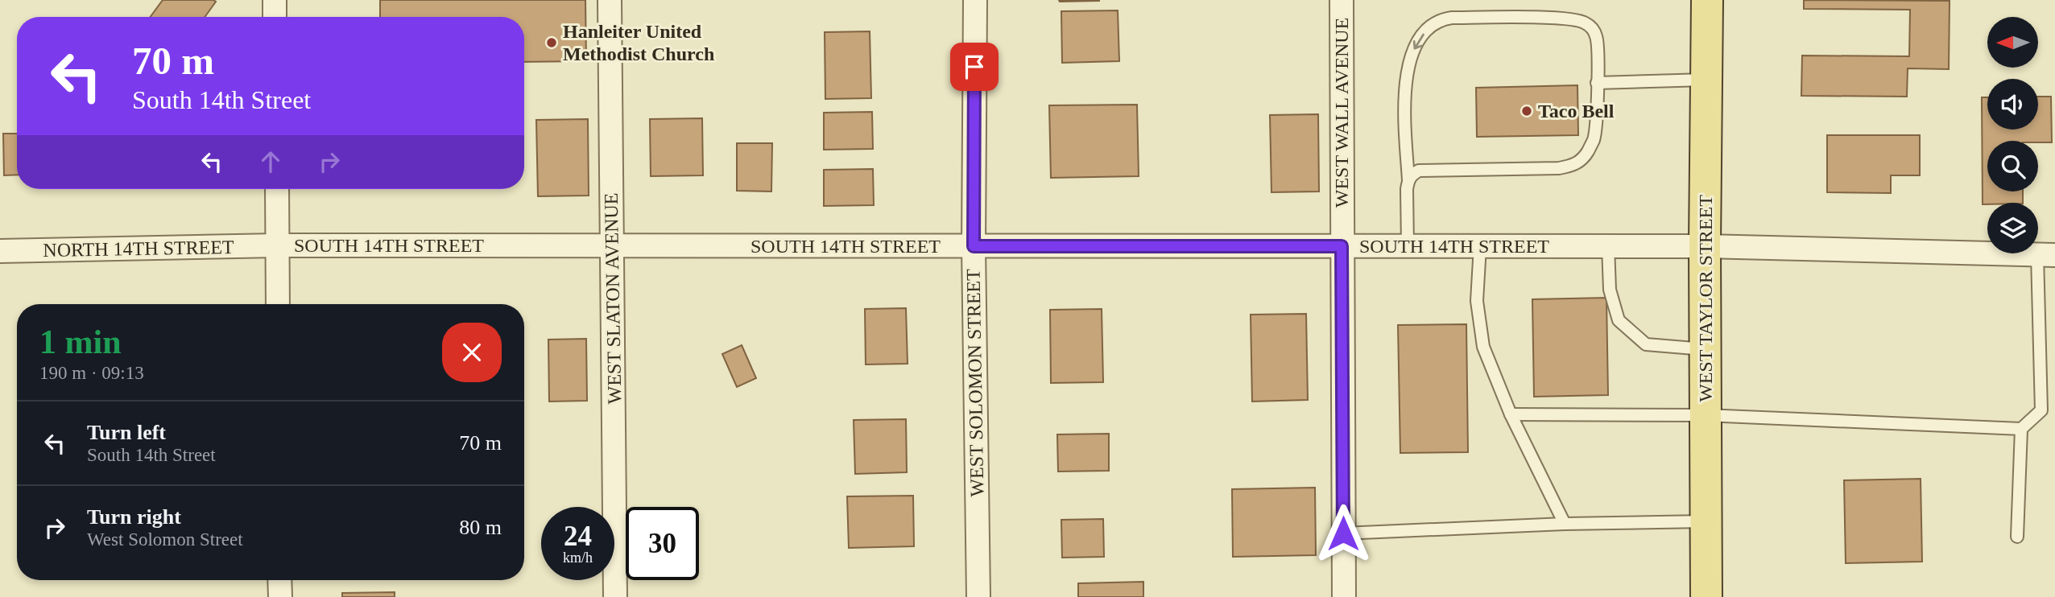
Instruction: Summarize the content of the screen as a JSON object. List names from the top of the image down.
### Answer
{
  "streets": {
    "main road": ["WEST TAYLOR STREET"],
    "street": [
      "WEST WALL AVENUE",
      "SOUTH 14TH STREET",
      "NORTH 14TH STREET",
      "WEST SLATON AVENUE",
      "WEST SOLOMON STREET"
    ]
  },
  "crossings": [
    ["WEST WALL AVENUE", "SOUTH 14TH STREET"],
    ["SOUTH 14TH STREET", "NORTH 14TH STREET"],
    ["SOUTH 14TH STREET", "WEST SLATON AVENUE"],
    ["SOUTH 14TH STREET", "WEST TAYLOR STREET"],
    ["SOUTH 14TH STREET", "WEST SOLOMON STREET"]
  ],
  "places": ["Hanleiter United Methodist Church", "Taco Bell"],
  "north": "left",
  "page": {
    "turn": ["70 m", "South 14th Street"],
    "heading": ["1 min", "190 m · 09:13"],
    "list": [
      {
        "name": "Turn left",
        "note": "South 14th Street",
        "value": "70 m"
      },
      {
        "name": "Turn right",
        "note": "West Solomon Street",
        "value": "80 m"
      }
    ],
    "speed": "24 km/h",
    "limit": "30"
  }
}
